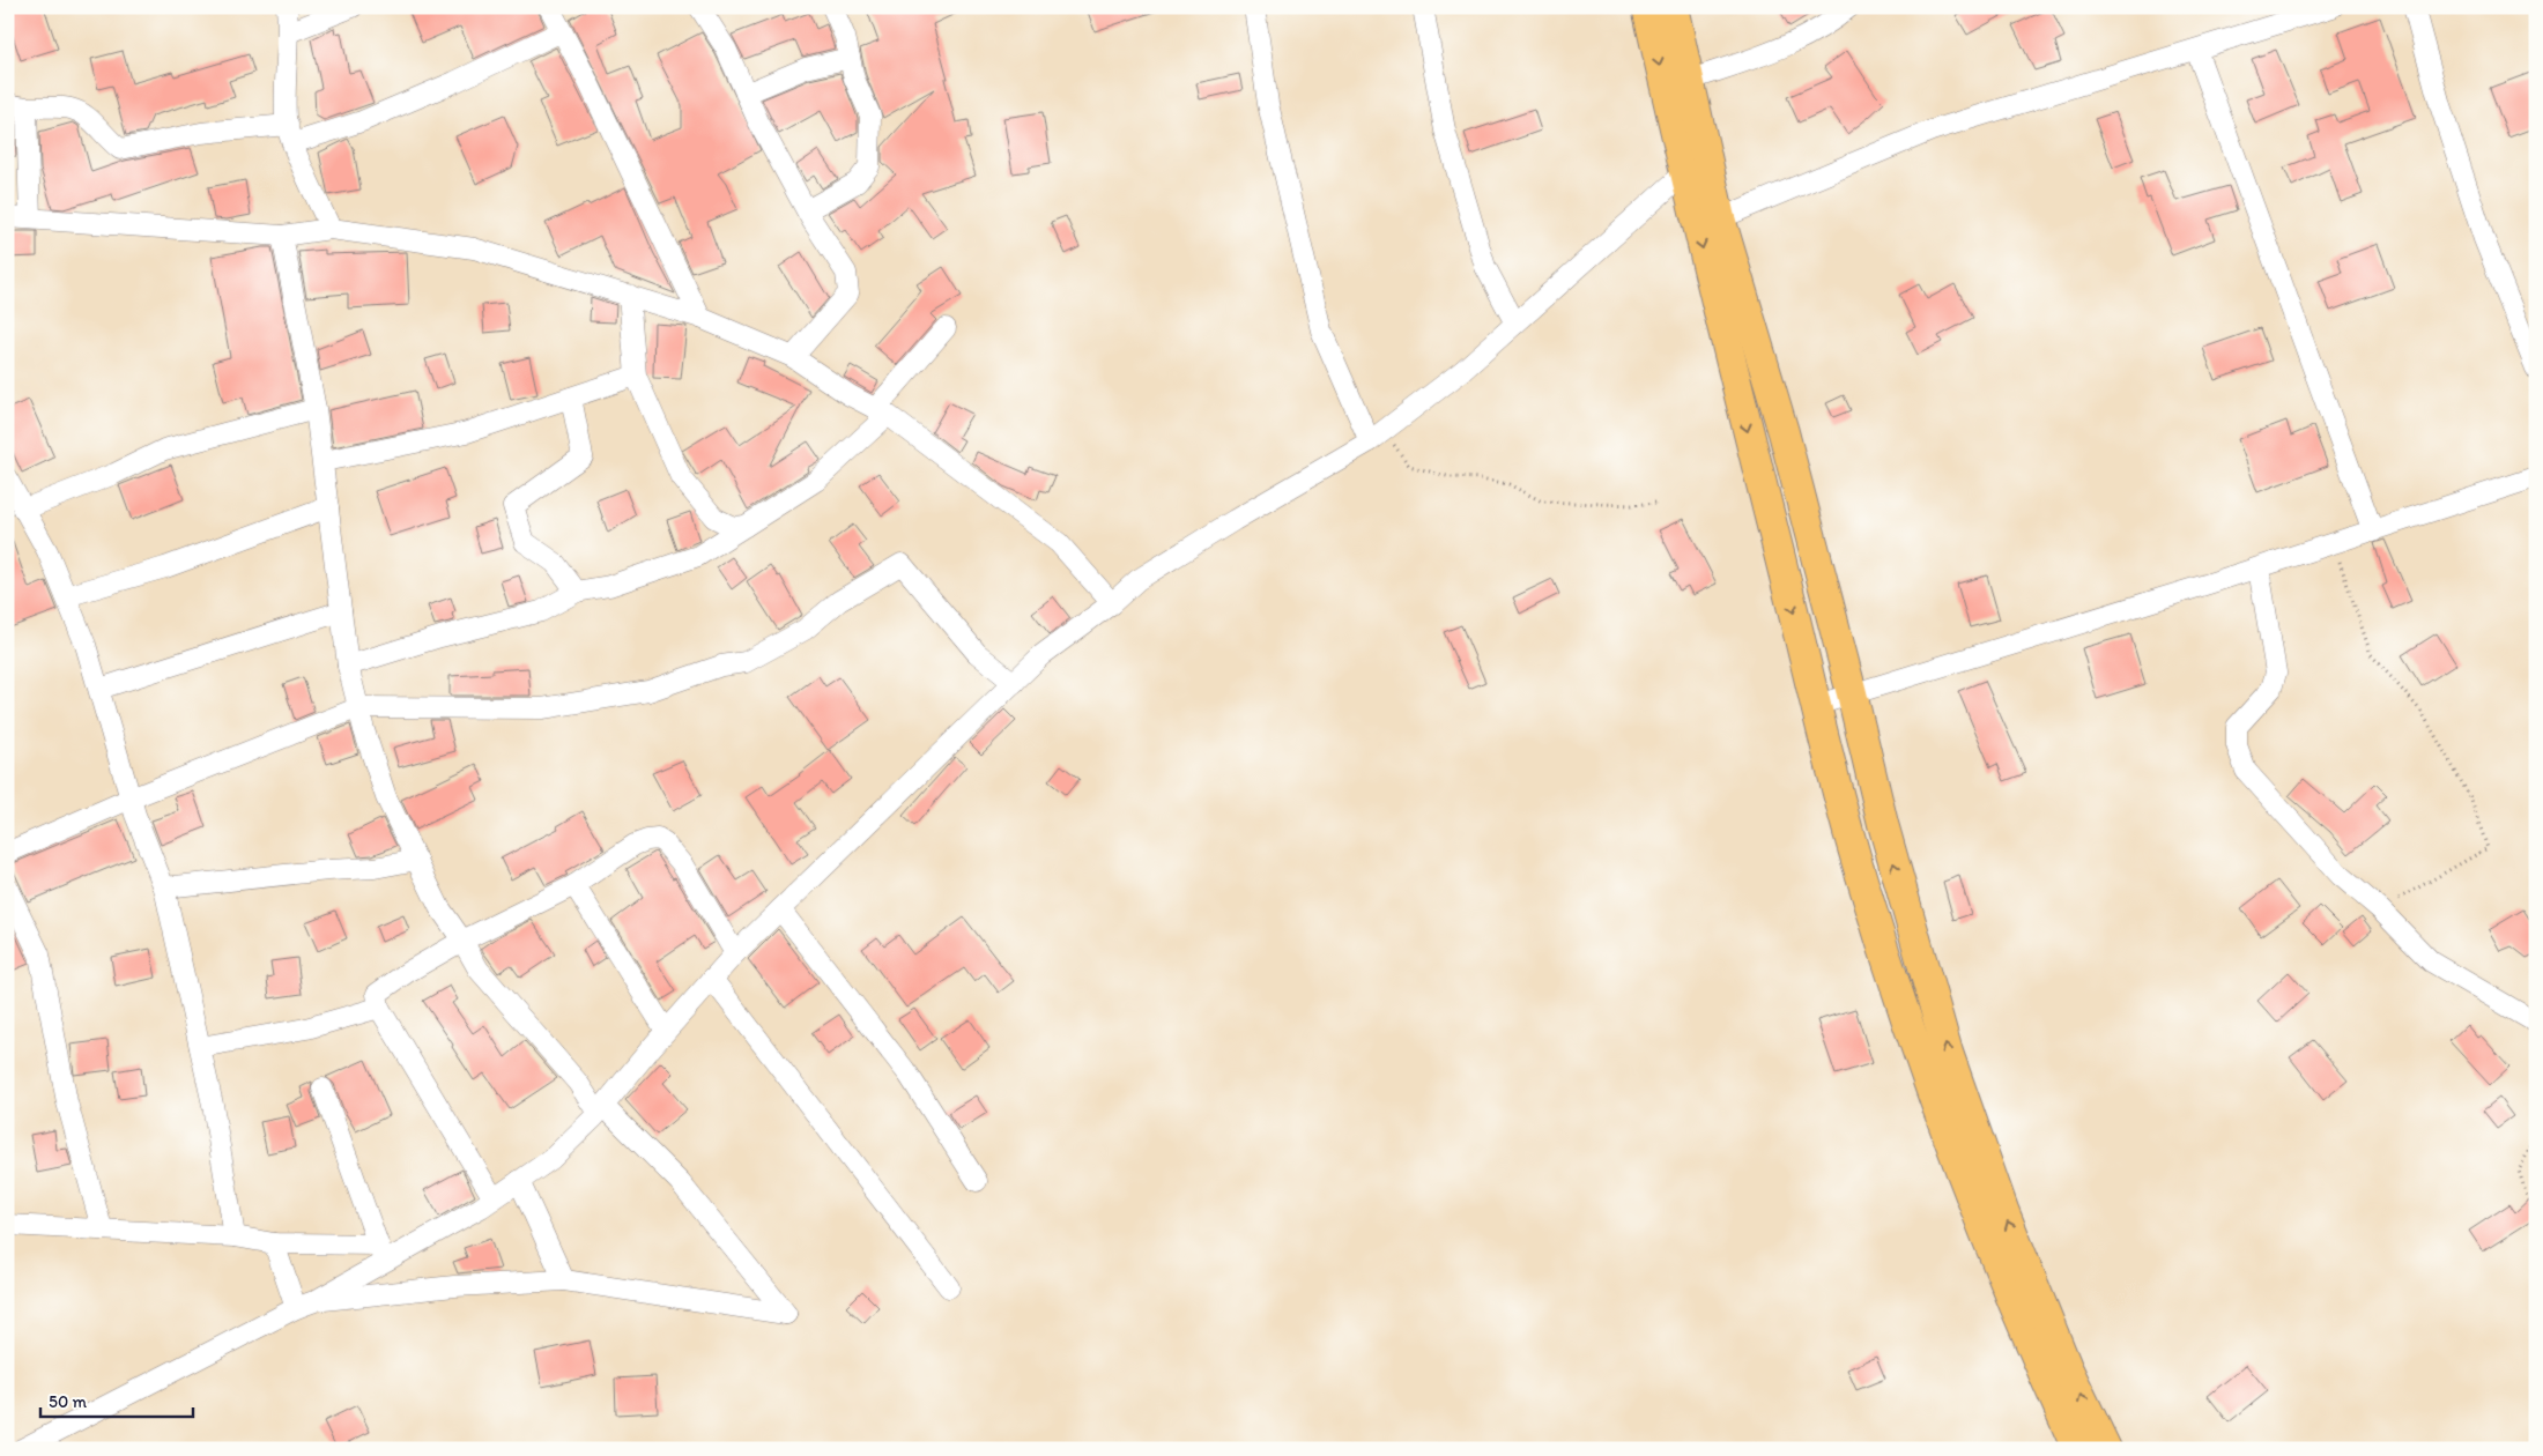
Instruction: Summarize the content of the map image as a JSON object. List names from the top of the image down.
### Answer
{
  "scale_bar": "50 m"
}
